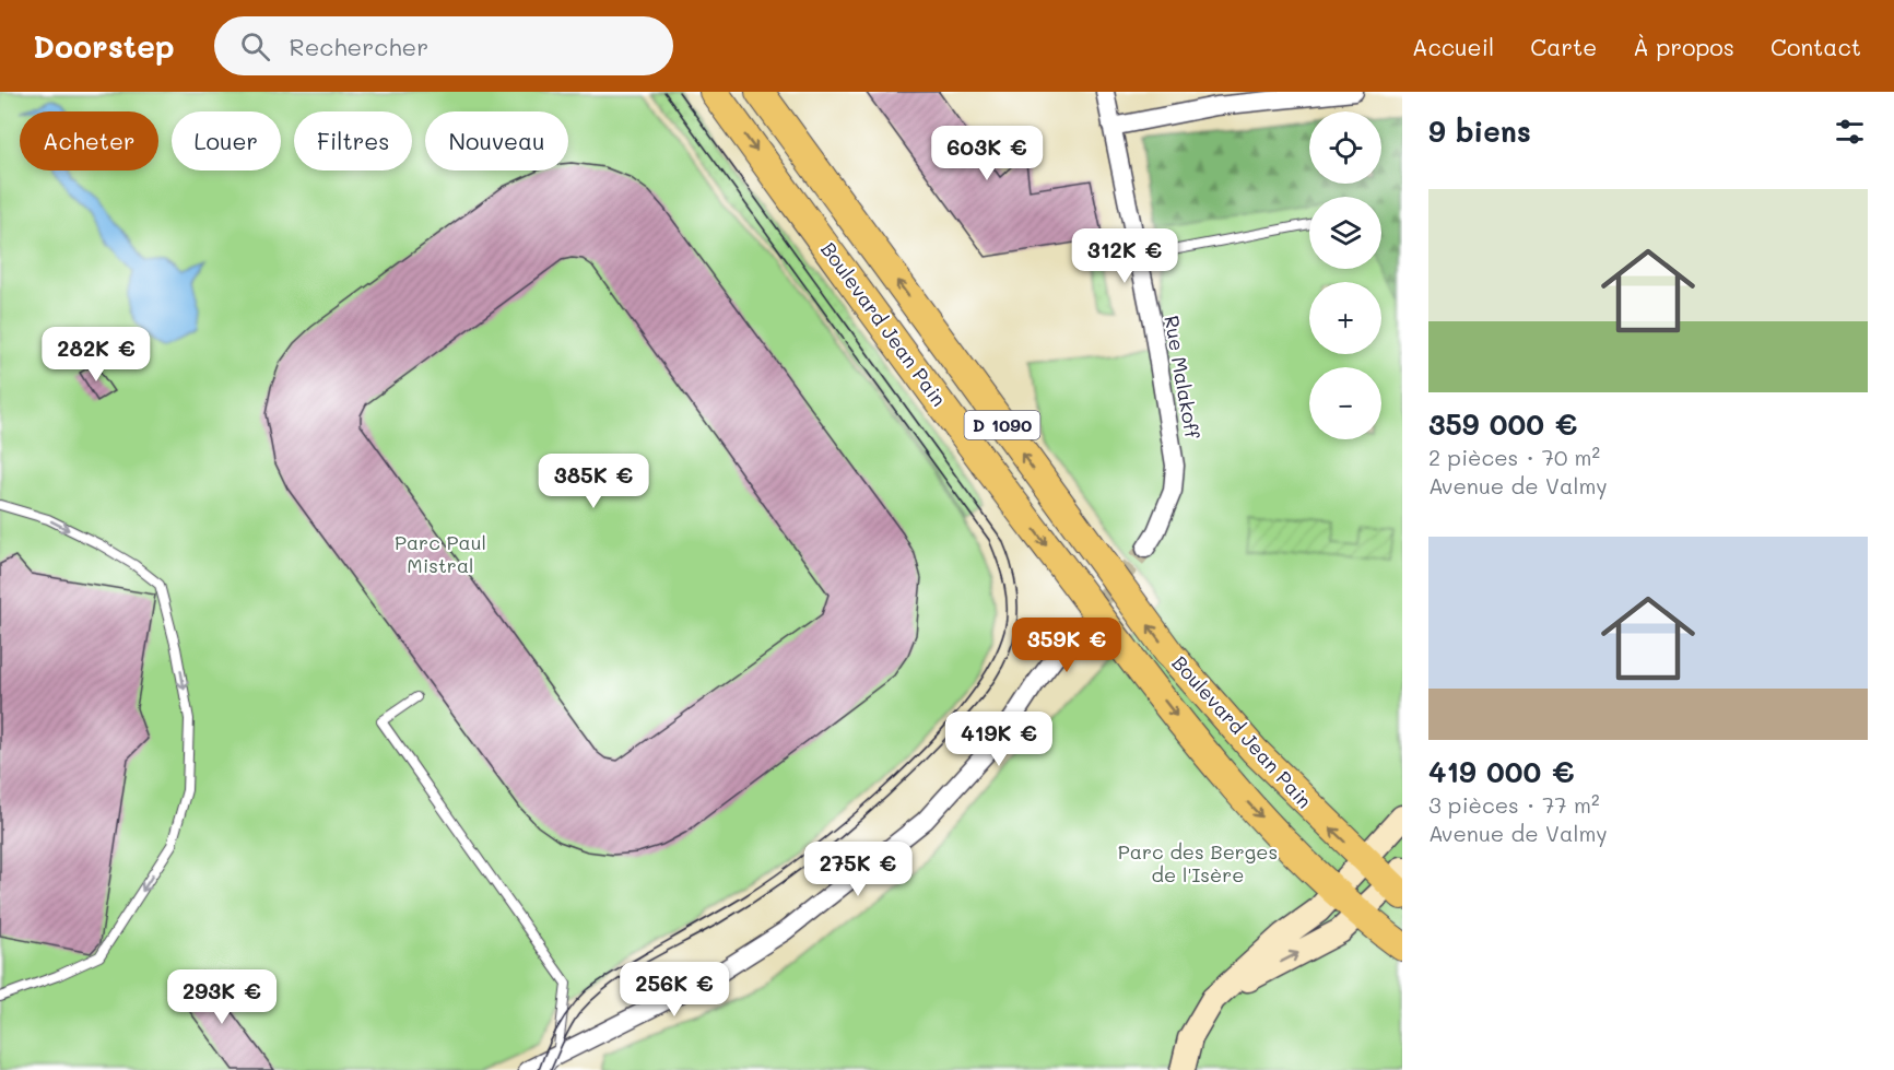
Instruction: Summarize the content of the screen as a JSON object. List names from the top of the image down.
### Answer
{
  "streets": {
    "main road": ["Boulevard Jean Pain", "D 1090"],
    "street": ["Rue Malakoff"]
  },
  "crossings": [
    ["Boulevard Jean Pain", "D 1090"]
  ],
  "parks": ["Parc Paul Mistral", "Parc des Berges de l'Isère"],
  "page": {
    "header": "Doorstep",
    "search": "Rechercher",
    "nav": [
      "Accueil",
      "Carte",
      "À propos",
      "Contact"
    ],
    "heading": "9 biens",
    "map_buttons": ["+", "−"],
    "chip": [
      "Acheter",
      "Louer",
      "Filtres",
      "Nouveau"
    ],
    "price": [
      "603K €",
      "312K €",
      "282K €",
      "385K €",
      "359K €",
      "419K €",
      "275K €",
      "256K €",
      "293K €"
    ],
    "list": [
      {
        "name": "359 000 €",
        "note": "2 pièces · 70 m² · Avenue de Valmy"
      },
      {
        "name": "419 000 €",
        "note": "3 pièces · 77 m² · Avenue de Valmy"
      }
    ]
  }
}
